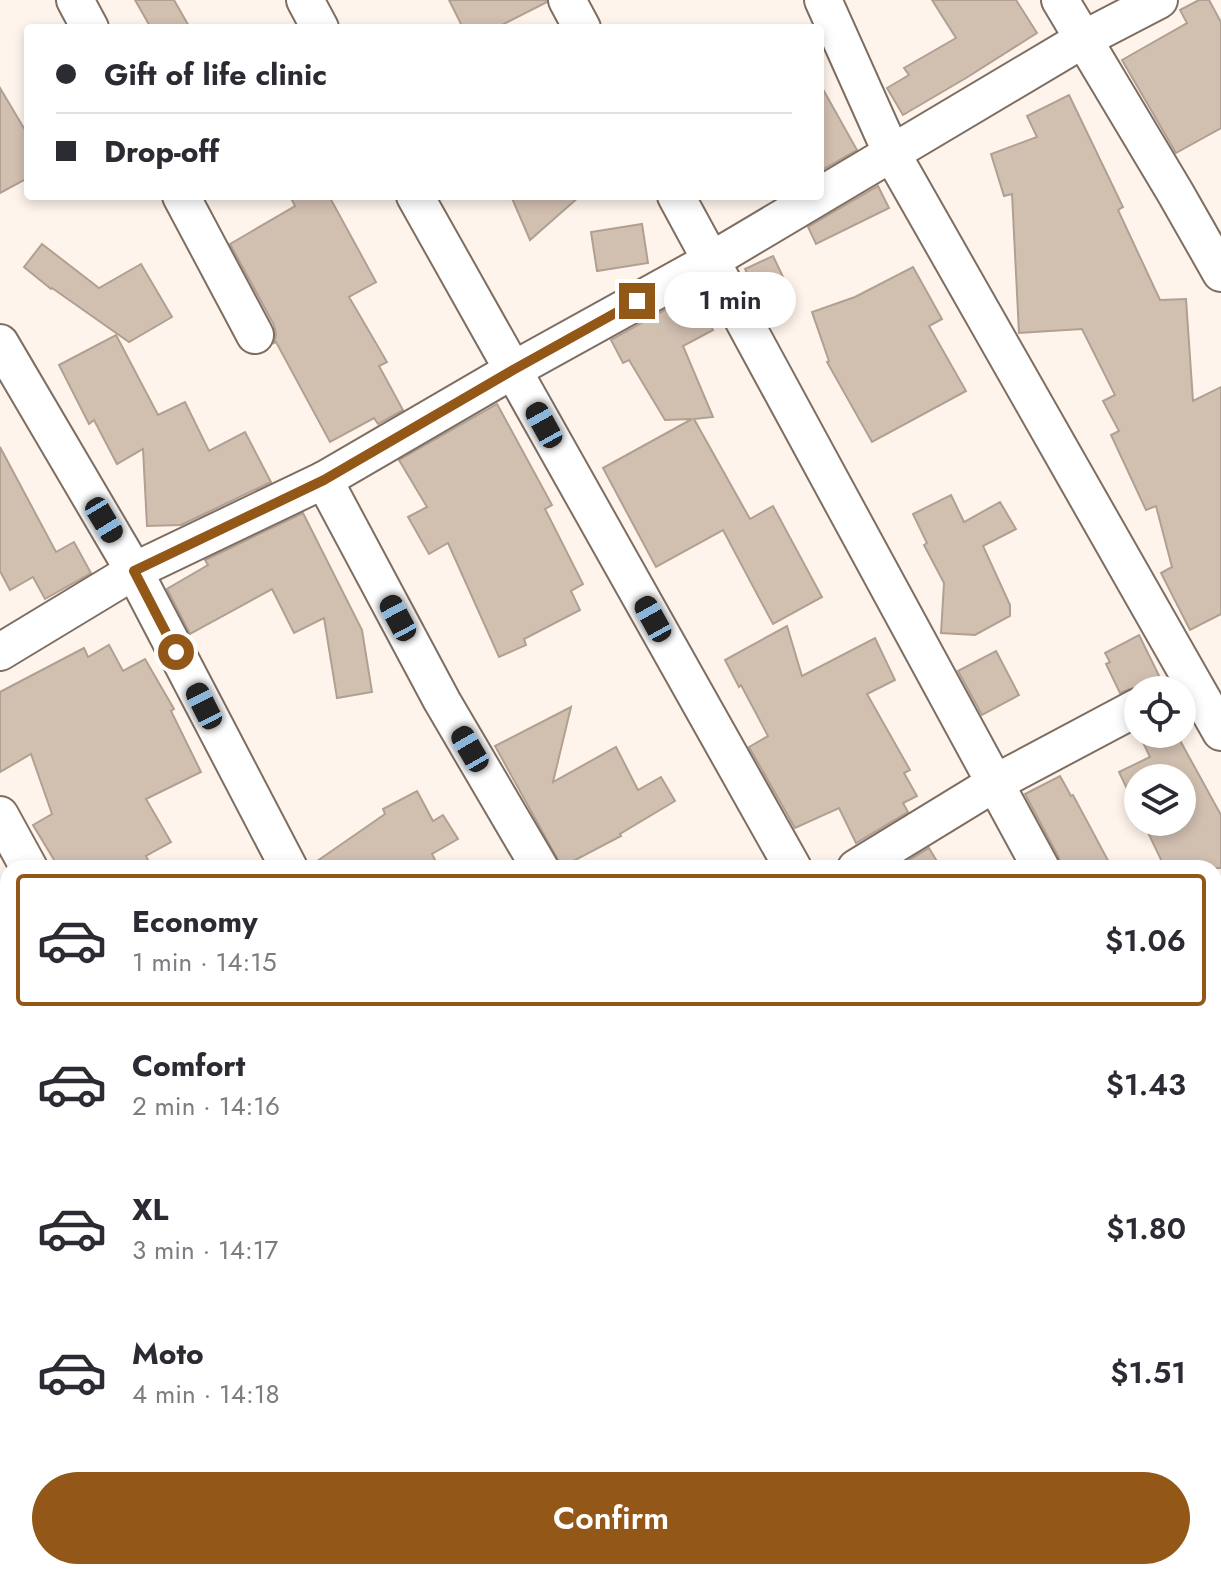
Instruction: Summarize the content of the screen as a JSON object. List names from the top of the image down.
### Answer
{
  "page": {
    "banner": ["Gift of life clinic", "Drop-off"],
    "bubble": "1 min",
    "list": [
      {
        "name": "Economy",
        "note": "1 min · 14:15",
        "value": "$1.06"
      },
      {
        "name": "Comfort",
        "note": "2 min · 14:16",
        "value": "$1.43"
      },
      {
        "name": "XL",
        "note": "3 min · 14:17",
        "value": "$1.80"
      },
      {
        "name": "Moto",
        "note": "4 min · 14:18",
        "value": "$1.51"
      }
    ],
    "buttons": "Confirm"
  }
}
